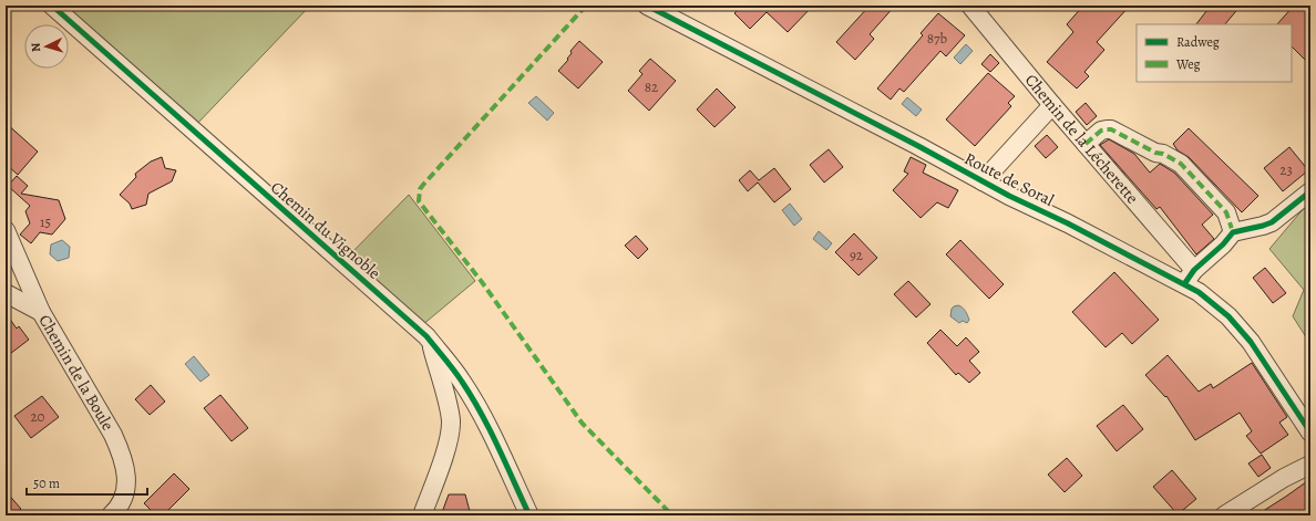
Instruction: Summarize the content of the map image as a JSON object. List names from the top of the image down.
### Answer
{
  "streets": {
    "street": [
      "Chemin de la Lécherette",
      "Route de Soral",
      "Chemin du Vignoble",
      "Chemin de la Boule"
    ]
  },
  "crossings": [
    ["Chemin de la Lécherette", "Route de Soral"]
  ],
  "house_numbers": [
    "87b",
    "82",
    "23",
    "15",
    "92",
    "20"
  ],
  "legend": ["Radweg", "Weg"],
  "scale_bar": "50 m",
  "north": "left"
}
